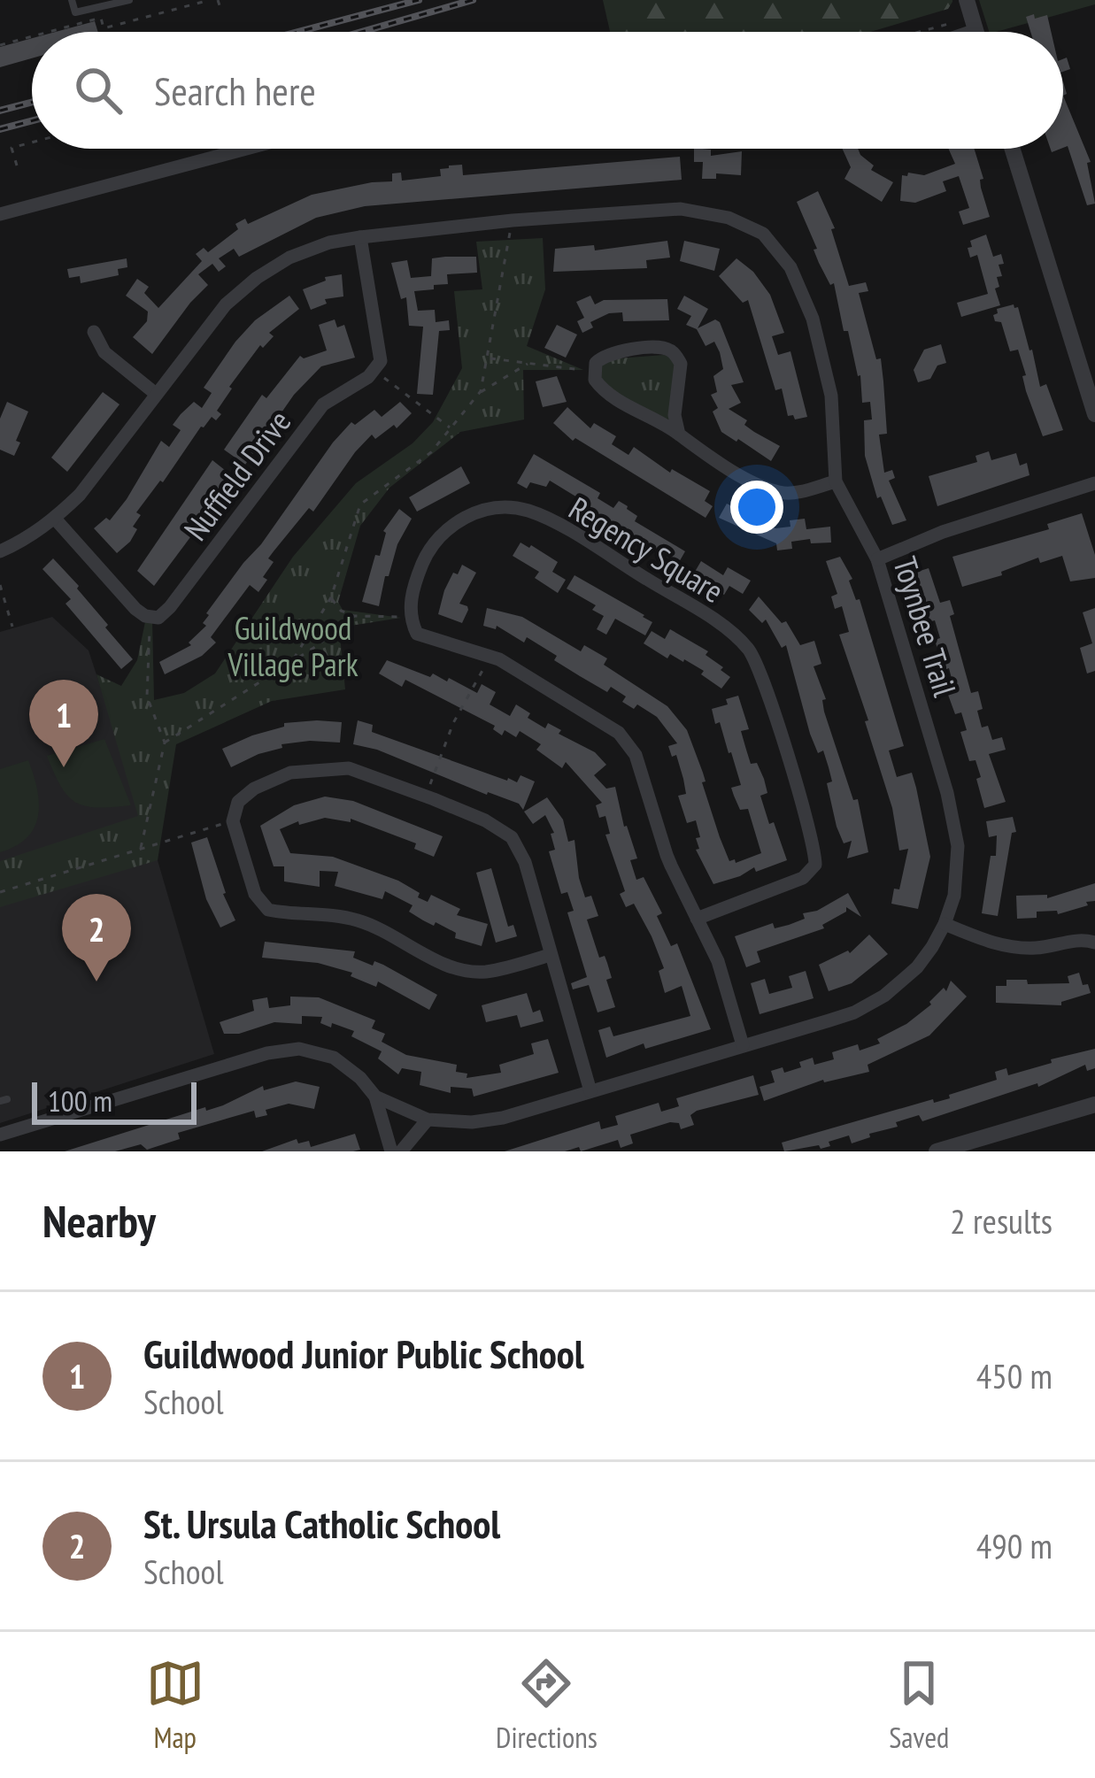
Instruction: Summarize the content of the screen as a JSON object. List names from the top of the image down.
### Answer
{
  "streets": {
    "street": ["Nuffield Drive", "Regency Square", "Toynbee Trail"]
  },
  "parks": ["Guildwood Village Park"],
  "scale_bar": "100 m",
  "page": {
    "search": "Search here",
    "pins": ["1", "2"],
    "scale": "100 m",
    "heading": ["Nearby", "2 results"],
    "list": [
      {
        "mark": "1",
        "name": "Guildwood Junior Public School",
        "note": "School",
        "value": "450 m"
      },
      {
        "mark": "2",
        "name": "St. Ursula Catholic School",
        "note": "School",
        "value": "490 m"
      }
    ],
    "nav": ["Map", "Directions", "Saved"]
  }
}
